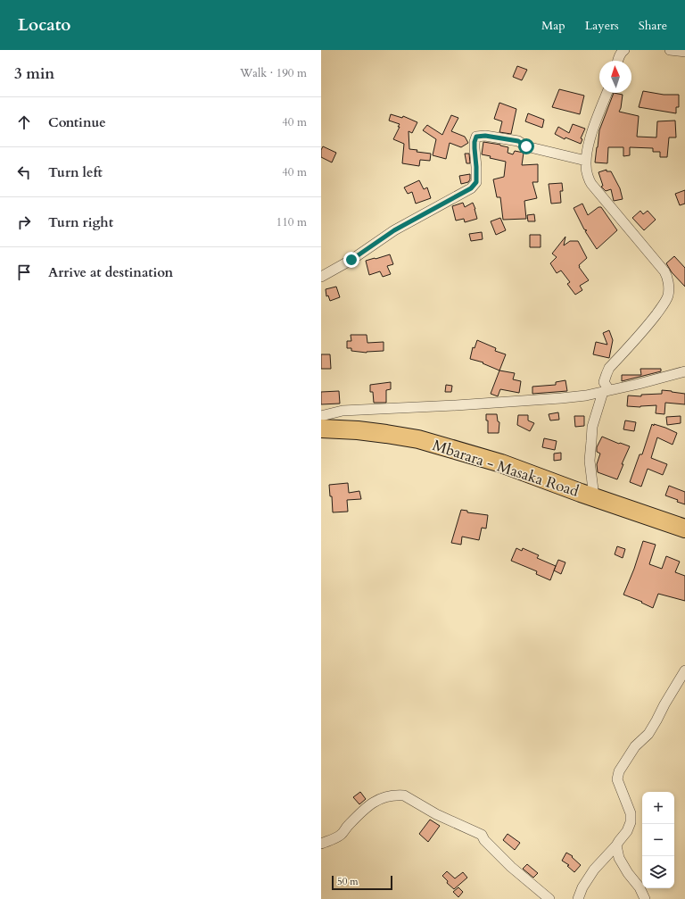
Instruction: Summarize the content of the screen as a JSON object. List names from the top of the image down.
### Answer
{
  "streets": {
    "highway": ["Mbarara - Masaka Road"]
  },
  "scale_bar": "50 m",
  "north": "top",
  "page": {
    "header": "Locato",
    "nav": ["Map", "Layers", "Share"],
    "heading": ["3 min", "Walk · 190 m"],
    "list": [
      ["Continue", "40 m"],
      ["Turn left", "40 m"],
      ["Turn right", "110 m"],
      "Arrive at destination"
    ],
    "map_buttons": ["+", "−"],
    "scale": "50 m"
  }
}
